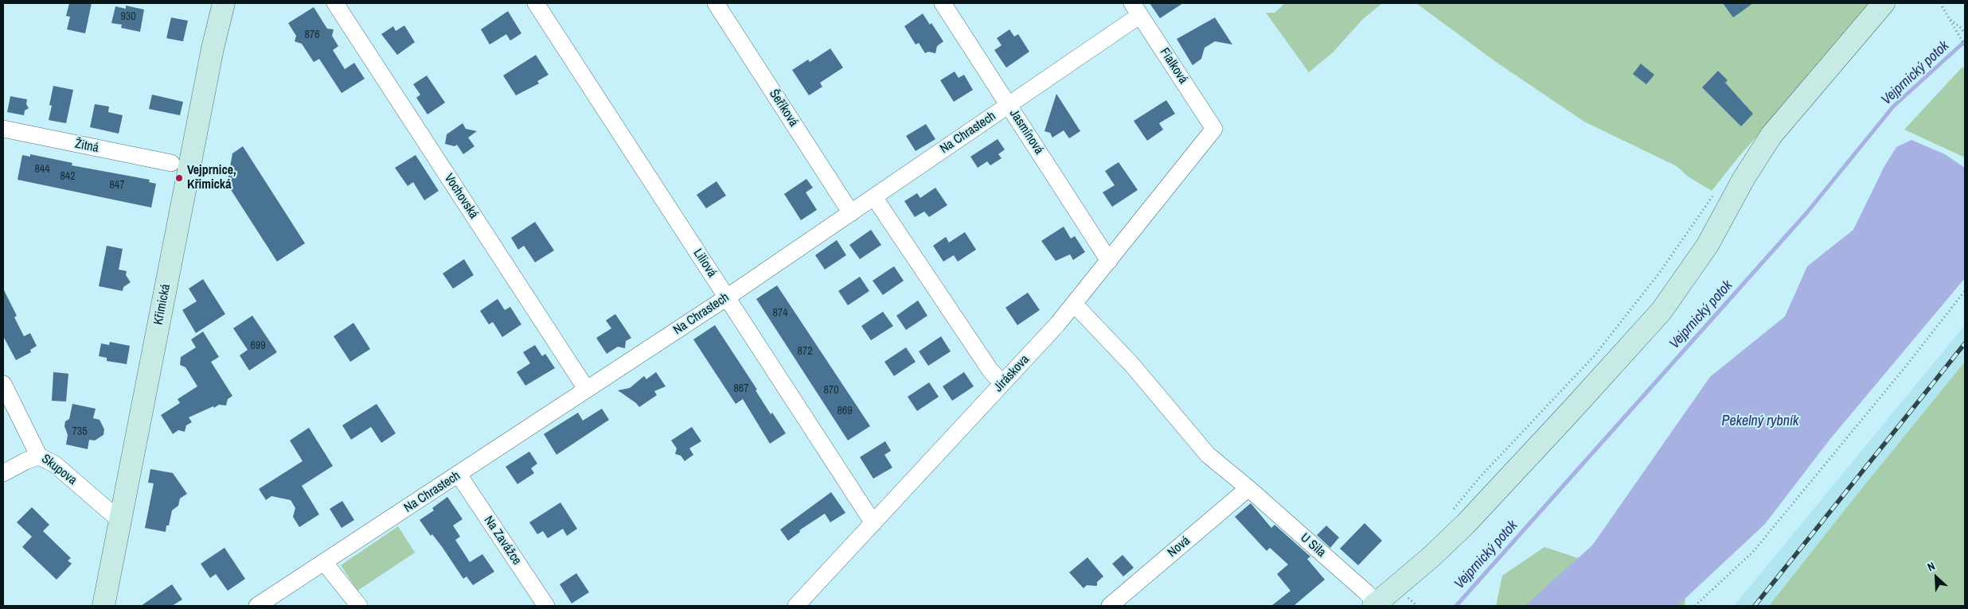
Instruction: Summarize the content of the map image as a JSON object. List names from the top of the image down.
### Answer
{
  "streets": {
    "main road": ["Křimická"],
    "street": [
      "Fialková",
      "Šeříková",
      "Jasmínová",
      "Na Chrastech",
      "Žitná",
      "Vochovská",
      "Liliová",
      "Jiráskova",
      "Skupova",
      "Na Zavážce",
      "U Sila",
      "Nová"
    ]
  },
  "crossings": [
    ["Fialková", "Na Chrastech"],
    ["Fialková", "Jiráskova"],
    ["Šeříková", "Na Chrastech"],
    ["Jasmínová", "Na Chrastech"],
    ["Jasmínová", "Jiráskova"],
    ["Na Chrastech", "Vochovská"],
    ["Na Chrastech", "Liliová"],
    ["Na Chrastech", "Na Zavážce"],
    ["Liliová", "Jiráskova"],
    ["Křimická", "Skupova"],
    ["Jiráskova", "U Sila"],
    ["U Sila", "Nová"]
  ],
  "water": ["Vejprnický potok", "Pekelný rybník"],
  "places": ["Vejprnice, Křimická"],
  "house_numbers": [
    "930",
    "876",
    "844",
    "842",
    "847",
    "874",
    "699",
    "872",
    "867",
    "870",
    "869",
    "735"
  ],
  "north": "top left"
}
